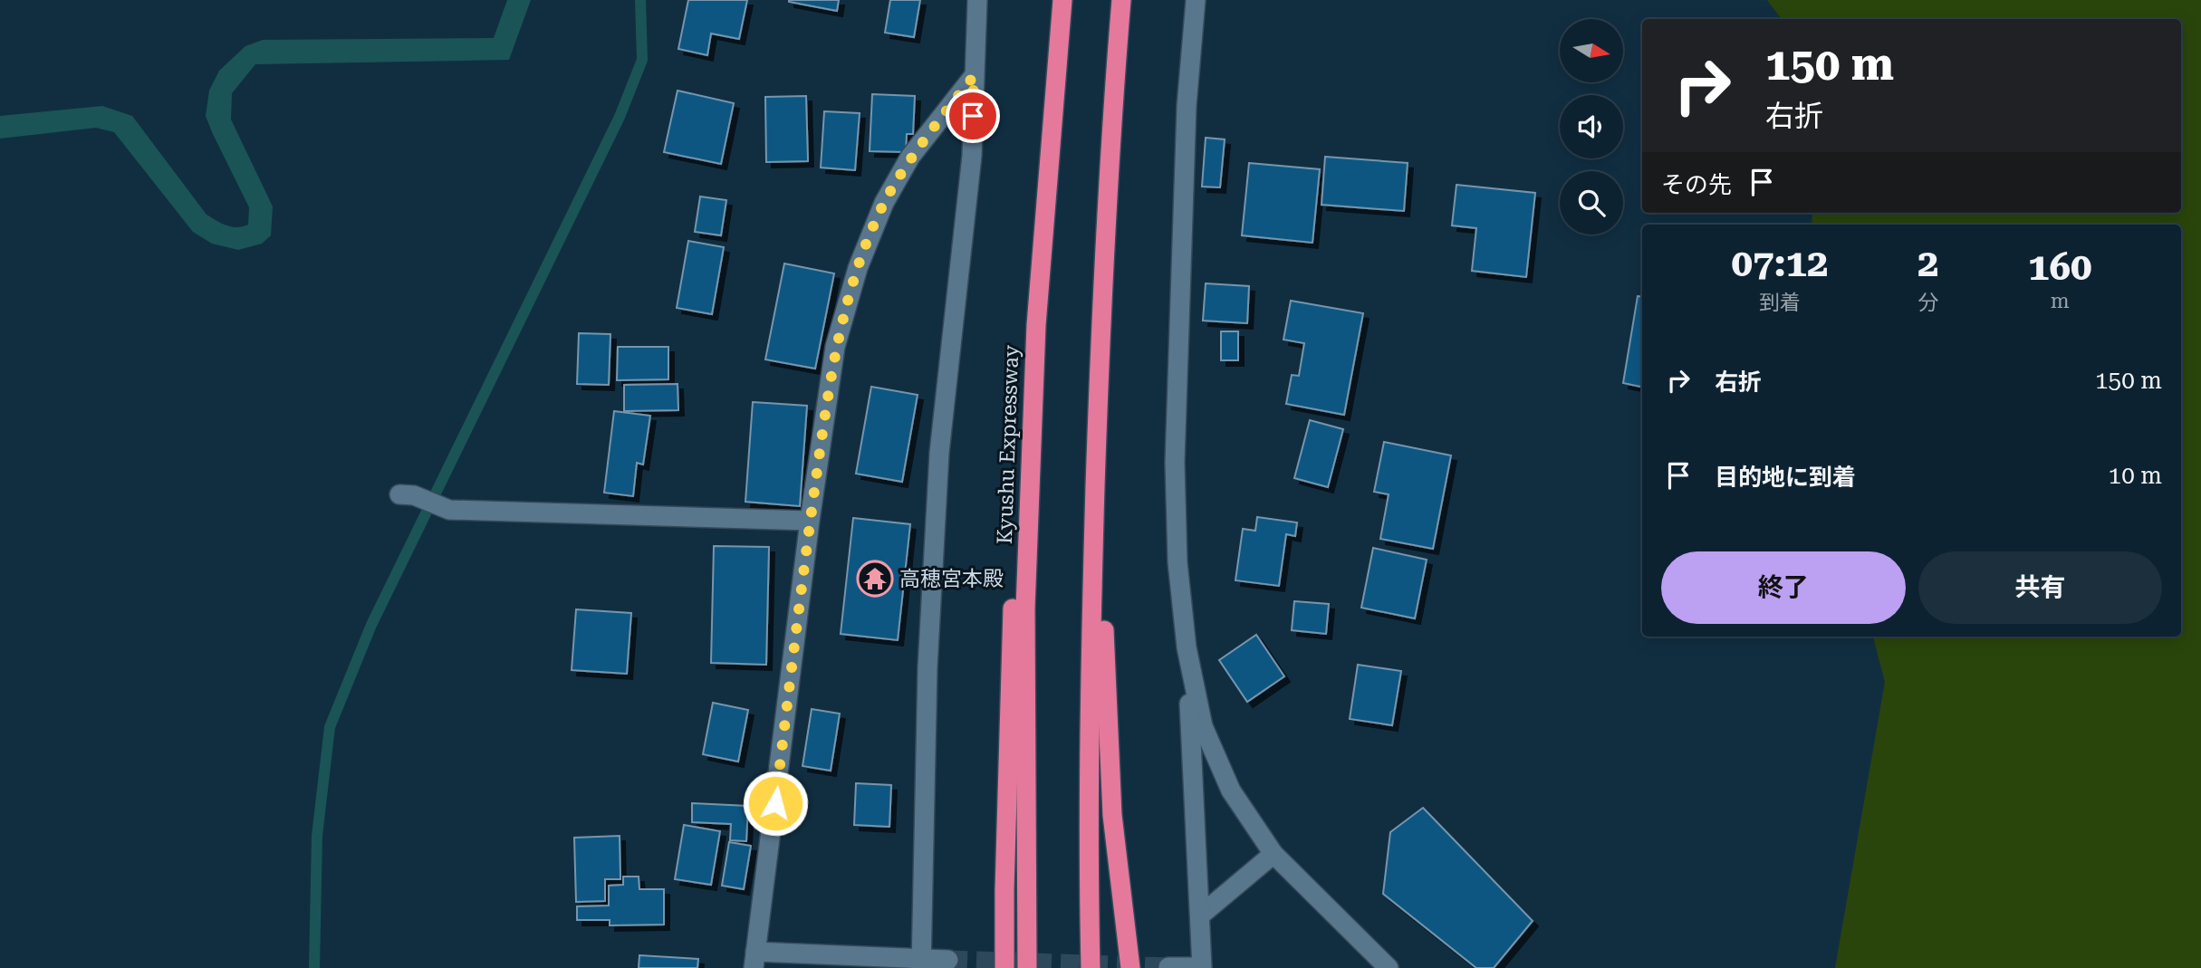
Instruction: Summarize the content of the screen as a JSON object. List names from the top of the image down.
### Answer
{
  "streets": {
    "highway": ["Kyushu Expressway"]
  },
  "places": {
    "temple": ["高穂宮本殿"]
  },
  "north": "right",
  "page": {
    "turn": ["150 m", "右折"],
    "then": "その先",
    "eta": [
      "07:12",
      "到着",
      "2",
      "分",
      "160",
      "m"
    ],
    "list": [
      {
        "name": "右折",
        "value": "150 m"
      },
      {
        "name": "目的地に到着",
        "value": "10 m"
      }
    ],
    "buttons": ["終了", "共有"]
  }
}
